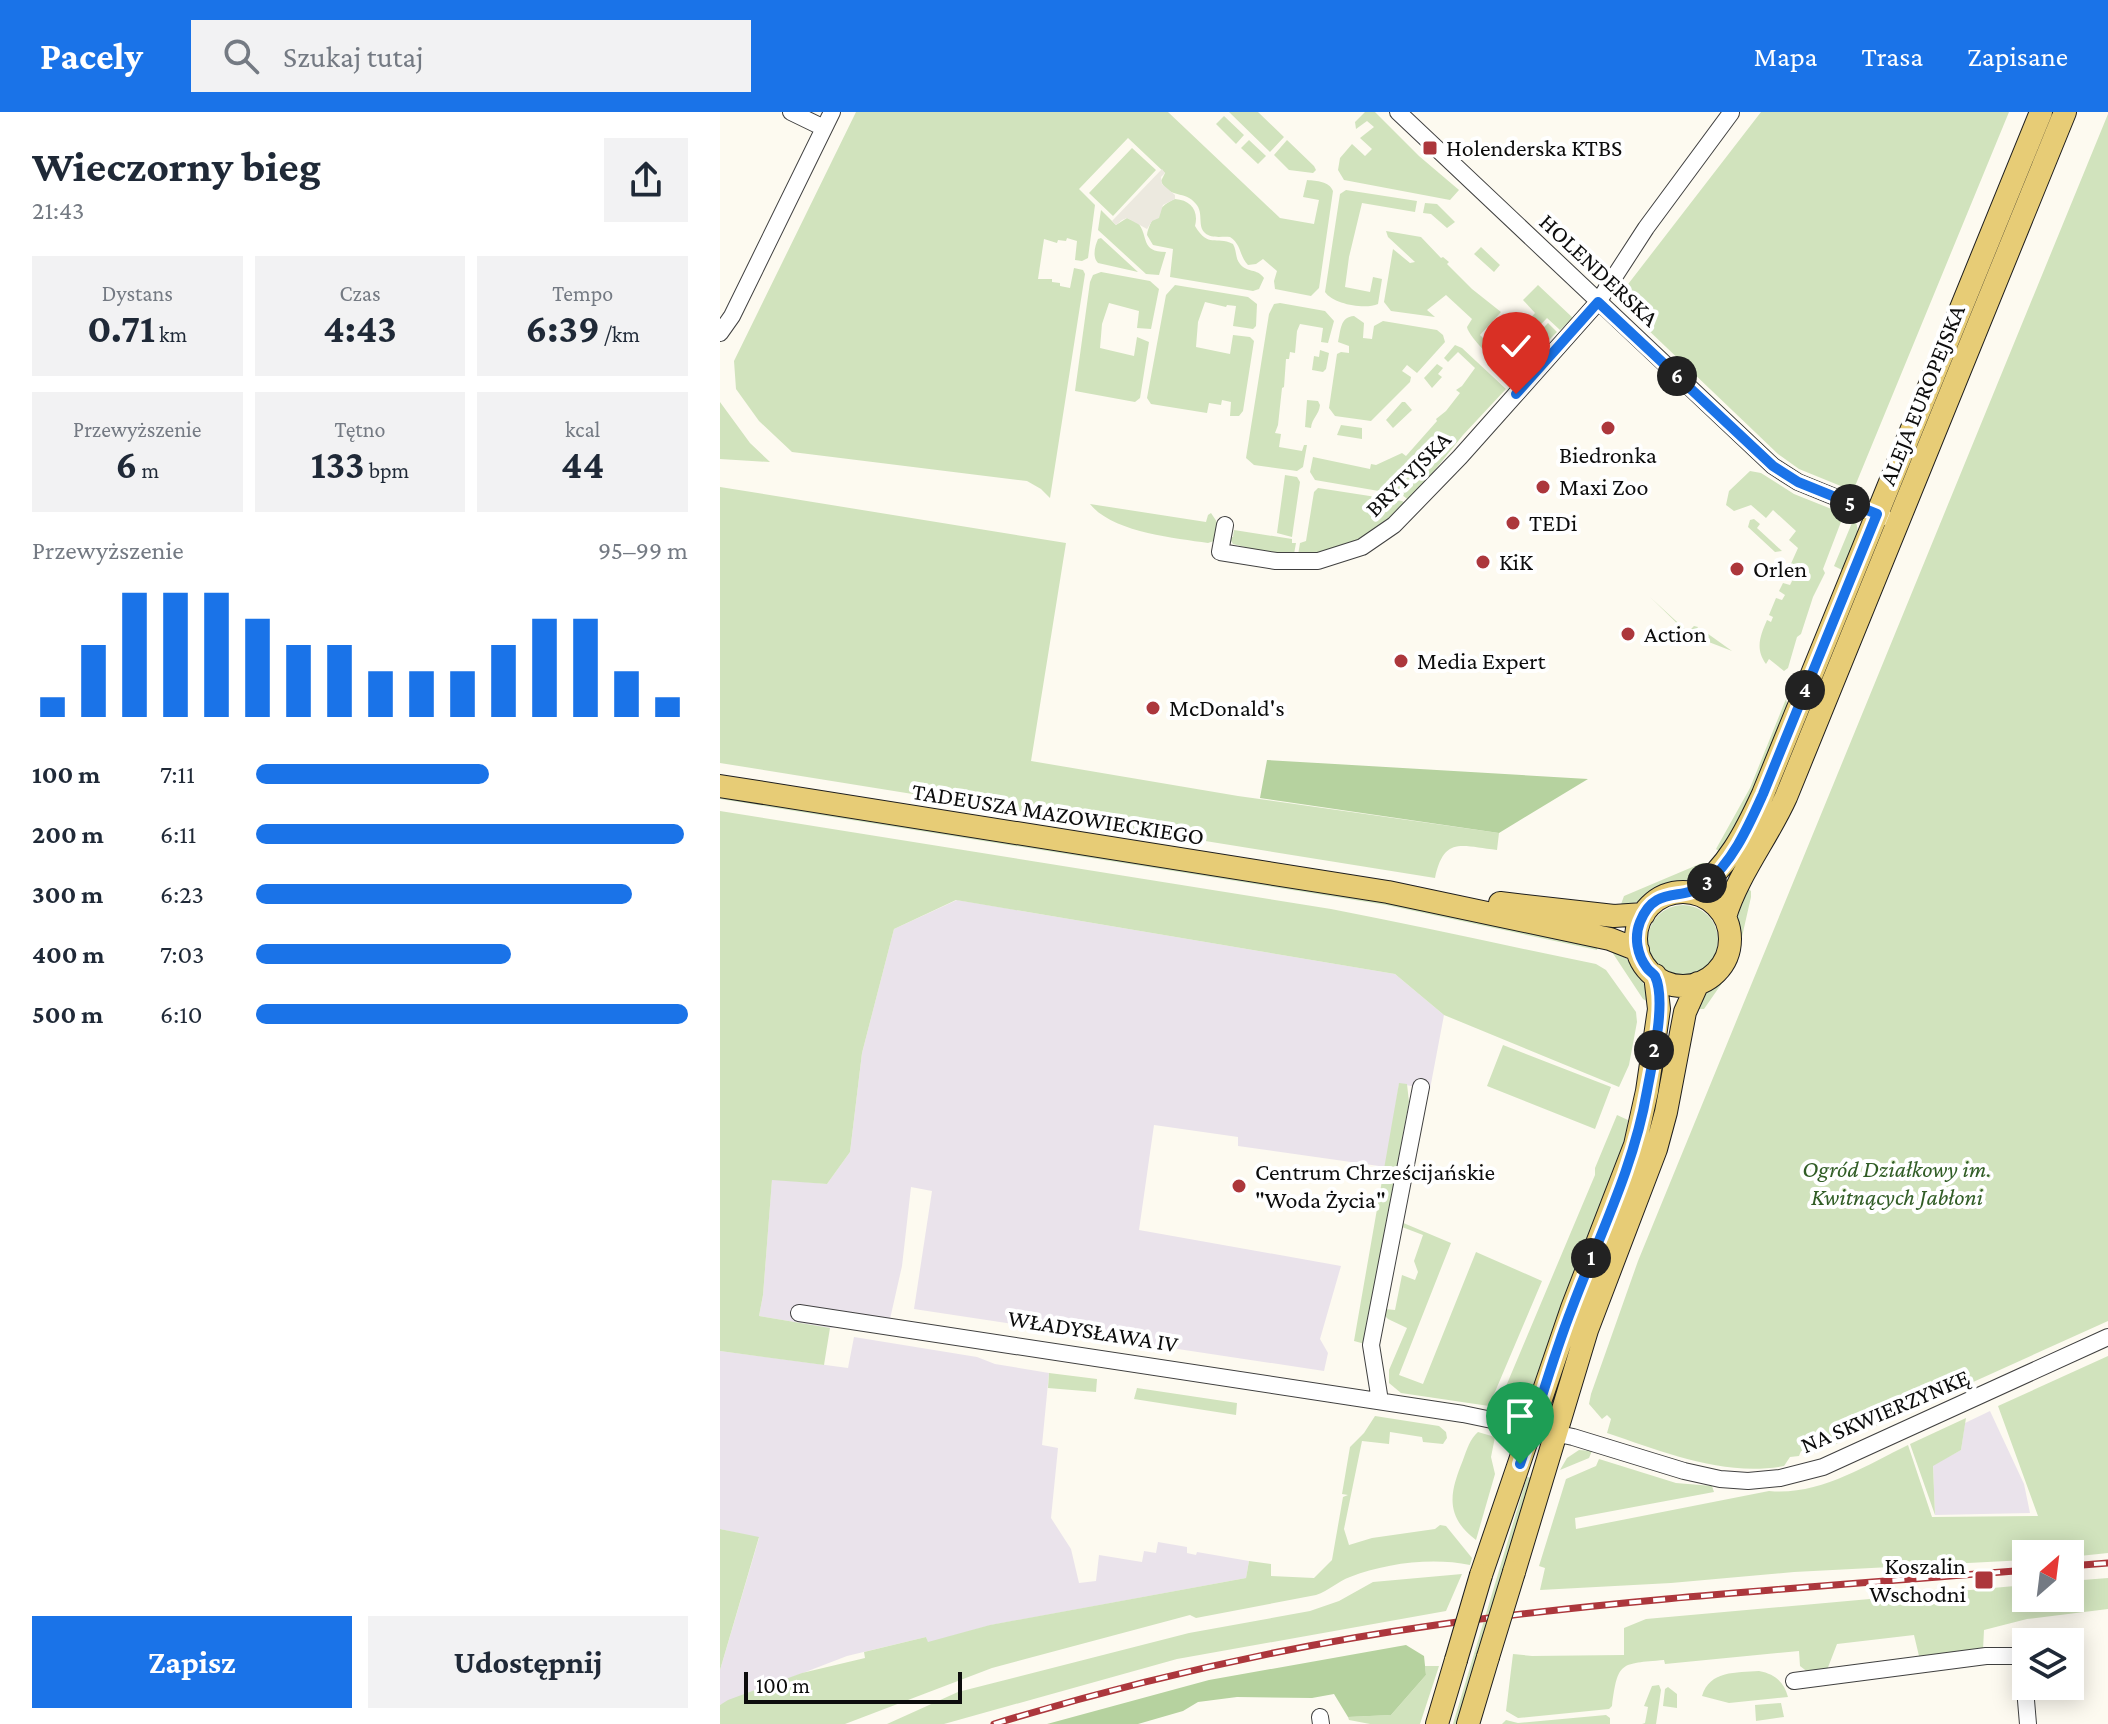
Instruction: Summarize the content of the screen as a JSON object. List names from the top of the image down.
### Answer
{
  "streets": {
    "main road": ["ALEJA EUROPEJSKA", "TADEUSZA MAZOWIECKIEGO"],
    "street": [
      "HOLENDERSKA",
      "BRYTYJSKA",
      "WŁADYSŁAWA IV",
      "NA SKWIERZYNKĘ"
    ]
  },
  "crossings": [
    ["HOLENDERSKA", "ALEJA EUROPEJSKA"],
    ["HOLENDERSKA", "BRYTYJSKA"],
    ["ALEJA EUROPEJSKA", "TADEUSZA MAZOWIECKIEGO"],
    ["WŁADYSŁAWA IV", "NA SKWIERZYNKĘ"]
  ],
  "parks": ["Ogród Działkowy im. Kwitnących Jabłoni"],
  "places": {
    "transit": ["Holenderska KTBS", "Koszalin Wschodni"],
    "other": [
      "Biedronka",
      "Maxi Zoo",
      "TEDi",
      "KiK",
      "Orlen",
      "Action",
      "Media Expert",
      "McDonald's",
      "Centrum Chrześcijańskie \"Woda Życia\""
    ]
  },
  "scale_bar": "100 m",
  "north": "top right",
  "page": {
    "header": "Pacely",
    "search": "Szukaj tutaj",
    "nav": ["Mapa", "Trasa", "Zapisane"],
    "heading": ["Wieczorny bieg", "21:43"],
    "stats": [
      ["Dystans", "0.71 km"],
      ["Czas", "4:43"],
      ["Tempo", "6:39 /km"],
      ["Przewyższenie", "6 m"],
      ["Tętno", "133 bpm"],
      ["kcal", "44"]
    ],
    "pins": [
      "6",
      "5",
      "4",
      "3",
      "2",
      "1"
    ],
    "chart": ["Przewyższenie", "95–99 m"],
    "list": [
      {
        "name": "100 m",
        "note": "7:11"
      },
      {
        "name": "200 m",
        "note": "6:11"
      },
      {
        "name": "300 m",
        "note": "6:23"
      },
      {
        "name": "400 m",
        "note": "7:03"
      },
      {
        "name": "500 m",
        "note": "6:10"
      }
    ],
    "buttons": ["Zapisz", "Udostępnij"],
    "scale": "100 m"
  }
}
